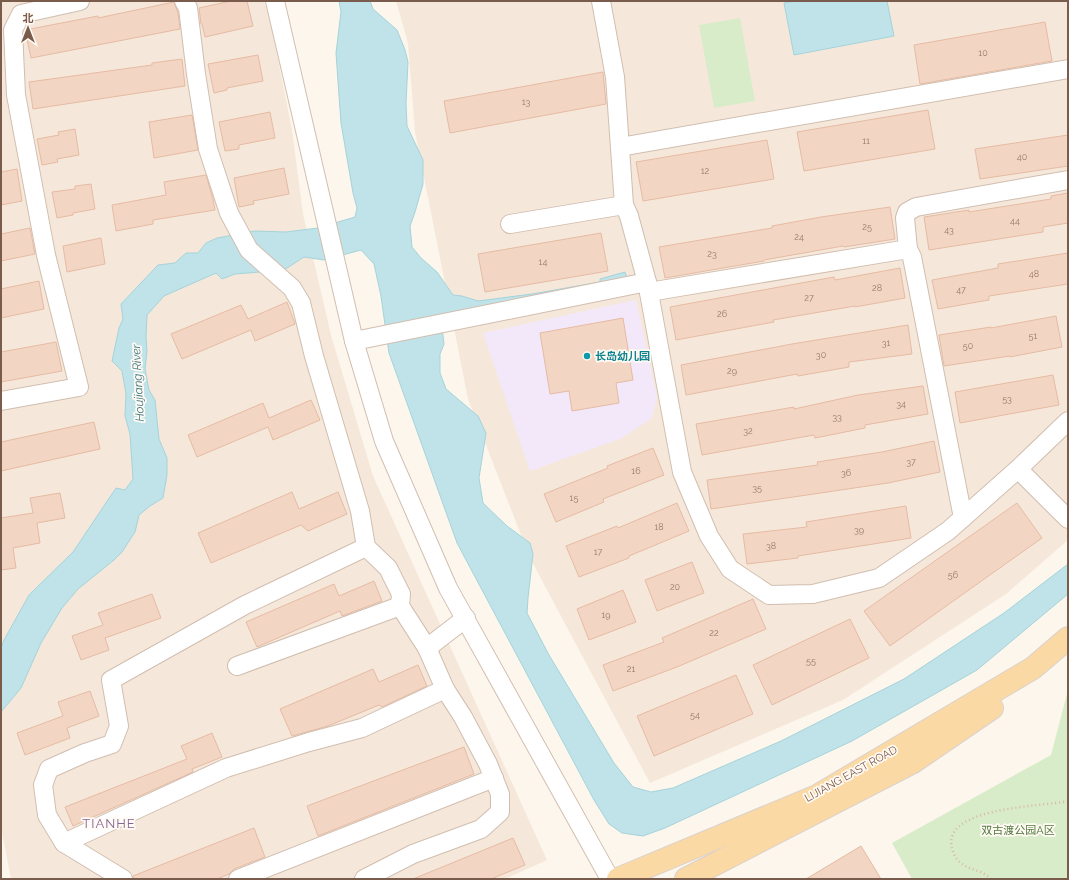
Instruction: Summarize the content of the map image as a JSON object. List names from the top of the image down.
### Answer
{
  "streets": {
    "main road": ["LIJIANG EAST ROAD"]
  },
  "districts": ["TIANHE"],
  "water": ["Houjiang River"],
  "parks": ["双古渡公园A区"],
  "places": ["长岛幼儿园"],
  "house_numbers": [
    "10",
    "13",
    "11",
    "40",
    "12",
    "44",
    "25",
    "43",
    "24",
    "23",
    "14",
    "48",
    "28",
    "47",
    "27",
    "26",
    "51",
    "31",
    "50",
    "30",
    "29",
    "53",
    "34",
    "33",
    "32",
    "37",
    "16",
    "36",
    "35",
    "15",
    "18",
    "39",
    "38",
    "17",
    "56",
    "20",
    "19",
    "22",
    "55",
    "21",
    "54"
  ],
  "north": "top"
}
